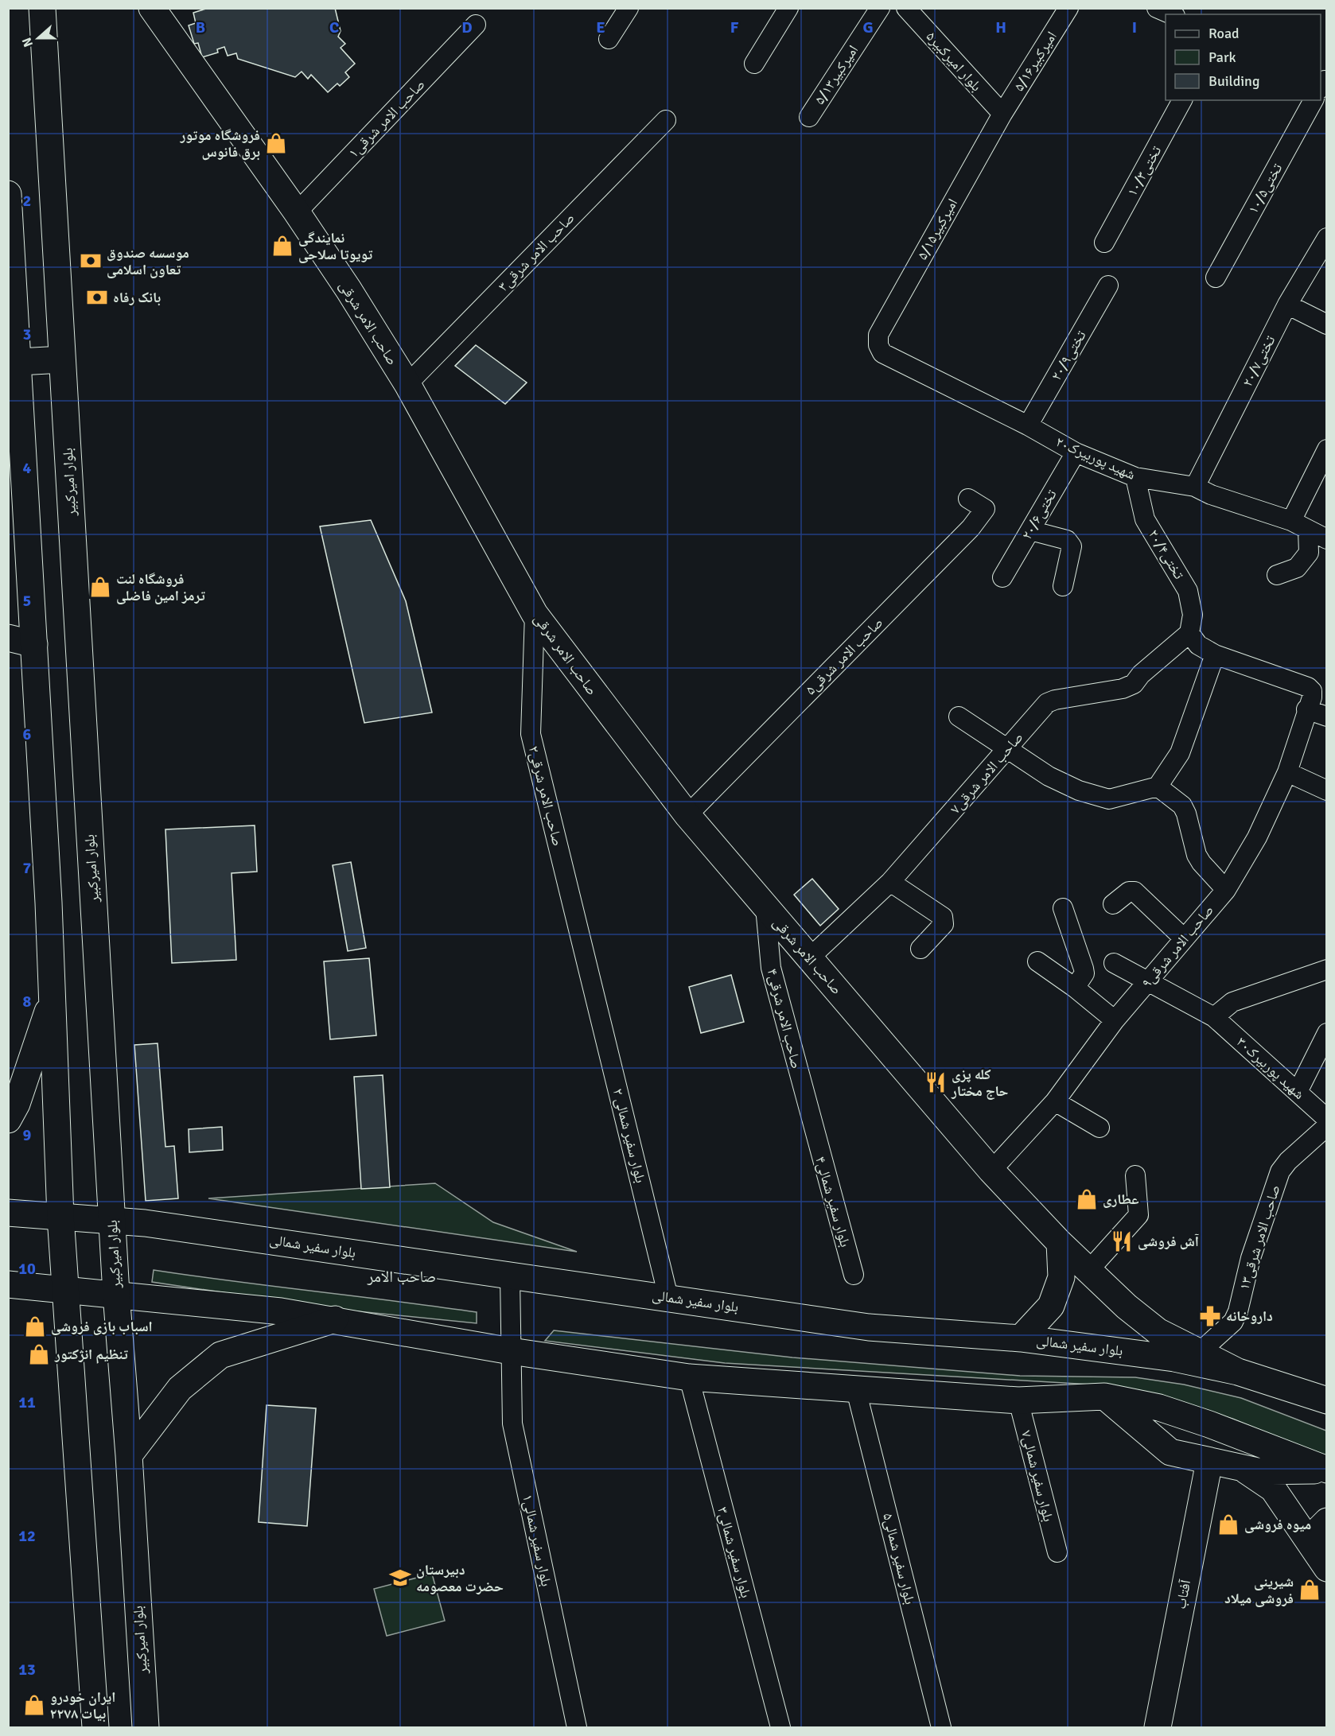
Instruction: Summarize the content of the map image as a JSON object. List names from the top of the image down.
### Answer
{
  "streets": {
    "main road": [
      "صاحب الامر شرقی",
      "بلوار امیرکبیر",
      "بلوار سفیر شمالی",
      "آفتاب"
    ],
    "street": [
      "بلوار امیرکبیر۵",
      "امیرکبیر۵/۱۶",
      "امیرکبیر۵/۱۳",
      "صاحب الامر شرقی۱",
      "تختی۱۰/۳",
      "تختی۱۰/۵",
      "امیرکبیر۵/۱۵",
      "صاحب الامر شرقی۳",
      "تختی۲۰/۹",
      "تختی۲۰/۷",
      "شهید پوربیرک۲۰",
      "تختی۲۰/۶",
      "تختی۲۰/۴",
      "صاحب الامر شرقی۵",
      "صاحب الامر شرقی۷",
      "۲صاحب الامر شرقی",
      "صاحب الامر شرقی۹",
      "صاحب الامر شرقی۴",
      "شهید پوربیرک۳۰",
      "بلوار سفیر شمالی ۲",
      "بلوار سفیر شمالی۴",
      "صاحب الامر شرقی۱۳",
      "بلوار سفیر شمالی۷",
      "بلوار سفیر شمالی۱",
      "بلوار سفیر شمالی۳",
      "بلوار سفیر شمالی۵"
    ]
  },
  "crossings": [
    ["بلوار امیرکبیر۵", "امیرکبیر۵/۱۶"],
    ["بلوار امیرکبیر۵", "امیرکبیر۵/۱۵"],
    ["امیرکبیر۵/۱۶", "امیرکبیر۵/۱۵"],
    ["صاحب الامر شرقی۱", "صاحب الامر شرقی"],
    ["امیرکبیر۵/۱۵", "شهید پوربیرک۲۰"],
    ["صاحب الامر شرقی۳", "صاحب الامر شرقی"],
    ["صاحب الامر شرقی", "صاحب الامر شرقی۵"],
    ["صاحب الامر شرقی", "صاحب الامر شرقی۷"],
    ["صاحب الامر شرقی", "۲صاحب الامر شرقی"],
    ["صاحب الامر شرقی", "صاحب الامر شرقی۹"],
    ["صاحب الامر شرقی", "صاحب الامر شرقی۴"],
    ["صاحب الامر شرقی", "صاحب الامر شرقی۱۳"],
    ["صاحب الامر شرقی", "بلوار سفیر شمالی"],
    ["تختی۲۰/۹", "شهید پوربیرک۲۰"],
    ["تختی۲۰/۷", "شهید پوربیرک۲۰"],
    ["شهید پوربیرک۲۰", "تختی۲۰/۶"],
    ["شهید پوربیرک۲۰", "تختی۲۰/۴"],
    ["بلوار امیرکبیر", "بلوار سفیر شمالی"],
    ["تختی۲۰/۴", "صاحب الامر شرقی۷"],
    ["۲صاحب الامر شرقی", "بلوار سفیر شمالی ۲"],
    ["صاحب الامر شرقی۹", "شهید پوربیرک۳۰"],
    ["صاحب الامر شرقی۴", "بلوار سفیر شمالی۴"],
    ["بلوار سفیر شمالی ۲", "بلوار سفیر شمالی"],
    ["بلوار سفیر شمالی", "بلوار سفیر شمالی۱"]
  ],
  "districts": ["صاحب الامر"],
  "places": {
    "shop": [
      "فروشگاه موتور برق فانوس",
      "نمایندگی تویوتا سلاحی",
      "فروشگاه لنت ترمز امین فاضلی",
      "عطاری",
      "اسباب بازی فروشی",
      "تنظیم انژکتور",
      "میوه فروشی",
      "شیرینی فروشی میلاد",
      "ايران خودرو بیات ۲۲۷۸"
    ],
    "bank": ["موسسه صندوق تعاون اسلامی", "بانک رفاه"],
    "restaurant": ["کله پزی حاج مختار", "آش فروشی"],
    "pharmacy": ["داروخانه"],
    "school or university": ["دبیرستان حضرت معصومه"]
  },
  "legend": ["Road", "Park", "Building"],
  "north": "left",
  "grid": {
    "columns": [
      "B",
      "C",
      "D",
      "E",
      "F",
      "G",
      "H",
      "I"
    ],
    "rows": [
      "2",
      "3",
      "4",
      "5",
      "6",
      "7",
      "8",
      "9",
      "10",
      "11",
      "12",
      "13"
    ]
  }
}
